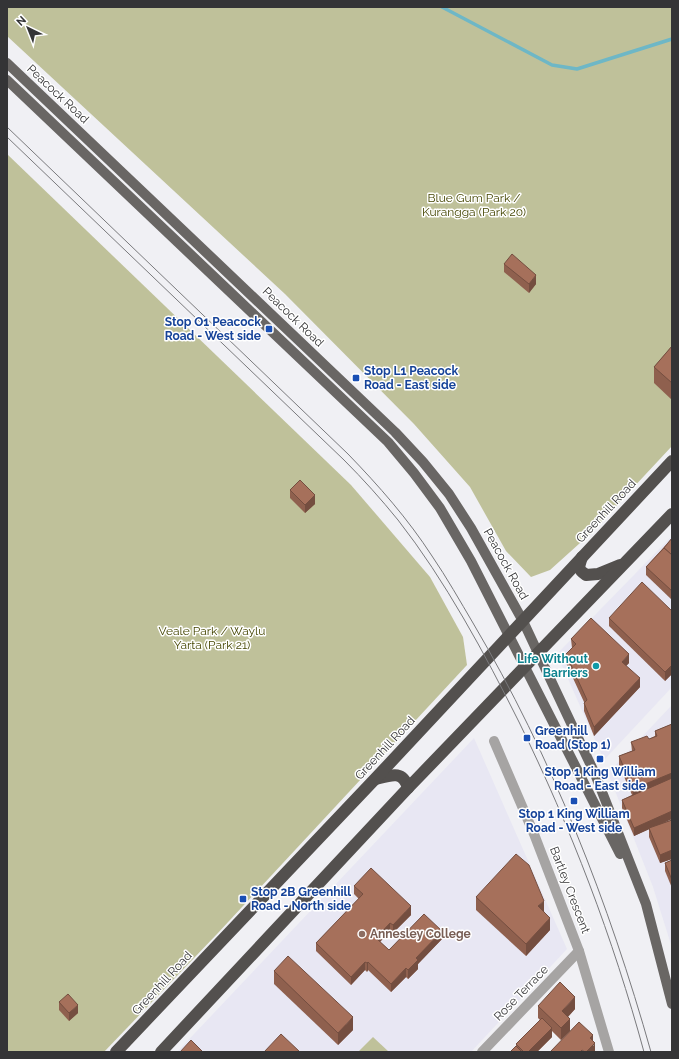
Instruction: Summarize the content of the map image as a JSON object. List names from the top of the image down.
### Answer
{
  "streets": {
    "highway": ["Greenhill Road"],
    "main road": ["Peacock Road"],
    "street": ["Bartley Crescent", "Rose Terrace"]
  },
  "crossings": [
    ["Peacock Road", "Greenhill Road"],
    ["Bartley Crescent", "Rose Terrace"]
  ],
  "parks": ["Blue Gum Park / Kurangga (Park 20)", "Veale Park / Waylu Yarta (Park 21)"],
  "places": {
    "transit": [
      "Stop O1 Peacock Road - West side",
      "Stop L1 Peacock Road - East side",
      "Greenhill Road (Stop 1)",
      "Stop 1 King William Road - East side",
      "Stop 1 King William Road - West side",
      "Stop 2B Greenhill Road - North side"
    ],
    "other": ["Life Without Barriers", "Annesley College"]
  },
  "north": "top left"
}
